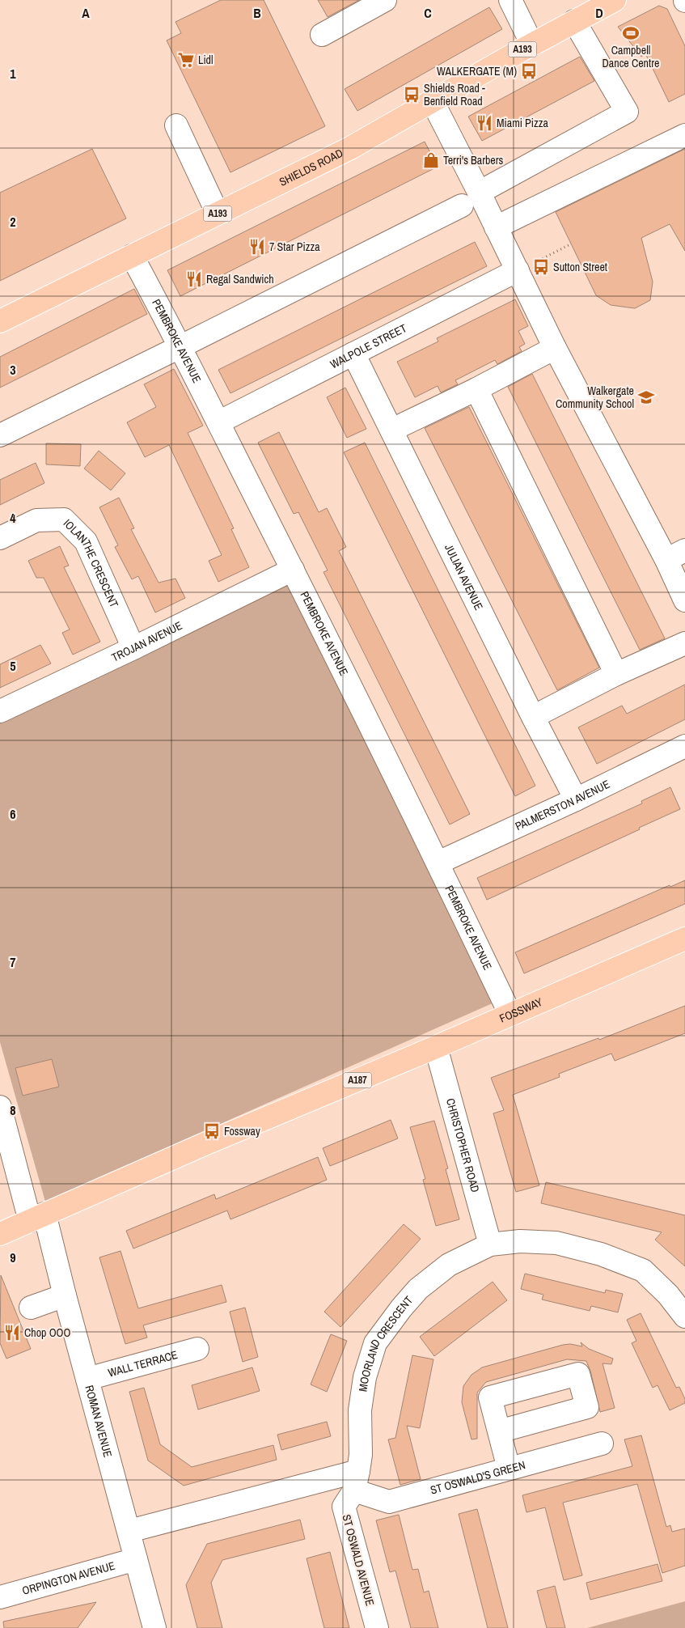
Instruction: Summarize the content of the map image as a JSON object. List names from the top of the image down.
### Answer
{
  "streets": {
    "main road": [
      "A193",
      "SHIELDS ROAD",
      "FOSSWAY",
      "A187"
    ],
    "street": [
      "PEMBROKE AVENUE",
      "WALPOLE STREET",
      "IOLANTHE CRESCENT",
      "JULIAN AVENUE",
      "TROJAN AVENUE",
      "PALMERSTON AVENUE",
      "CHRISTOPHER ROAD",
      "MOORLAND CRESCENT",
      "WALL TERRACE",
      "ROMAN AVENUE",
      "ST OSWALD'S GREEN",
      "ST OSWALD AVENUE",
      "ORPINGTON AVENUE"
    ]
  },
  "crossings": [
    ["SHIELDS ROAD", "PEMBROKE AVENUE"],
    ["PEMBROKE AVENUE", "WALPOLE STREET"],
    ["PEMBROKE AVENUE", "TROJAN AVENUE"],
    ["PEMBROKE AVENUE", "PALMERSTON AVENUE"],
    ["PEMBROKE AVENUE", "FOSSWAY"],
    ["WALPOLE STREET", "JULIAN AVENUE"],
    ["IOLANTHE CRESCENT", "TROJAN AVENUE"],
    ["JULIAN AVENUE", "PALMERSTON AVENUE"],
    ["FOSSWAY", "CHRISTOPHER ROAD"],
    ["FOSSWAY", "ROMAN AVENUE"],
    ["CHRISTOPHER ROAD", "MOORLAND CRESCENT"],
    ["MOORLAND CRESCENT", "ST OSWALD'S GREEN"],
    ["MOORLAND CRESCENT", "ST OSWALD AVENUE"],
    ["WALL TERRACE", "ROMAN AVENUE"],
    ["ROMAN AVENUE", "ORPINGTON AVENUE"],
    ["ST OSWALD'S GREEN", "ST OSWALD AVENUE"]
  ],
  "places": {
    "sports": ["Campbell Dance Centre"],
    "supermarket": ["Lidl"],
    "bus stop": [
      "WALKERGATE (M)",
      "Shields Road - Benfield Road",
      "Sutton Street",
      "Fossway"
    ],
    "restaurant": [
      "Miami Pizza",
      "7 Star Pizza",
      "Regal Sandwich",
      "Chop OOO"
    ],
    "shop": ["Terri's Barbers"],
    "school or university": ["Walkergate Community School"]
  },
  "grid": {
    "columns": [
      "A",
      "B",
      "C",
      "D"
    ],
    "rows": [
      "1",
      "2",
      "3",
      "4",
      "5",
      "6",
      "7",
      "8",
      "9"
    ]
  }
}
